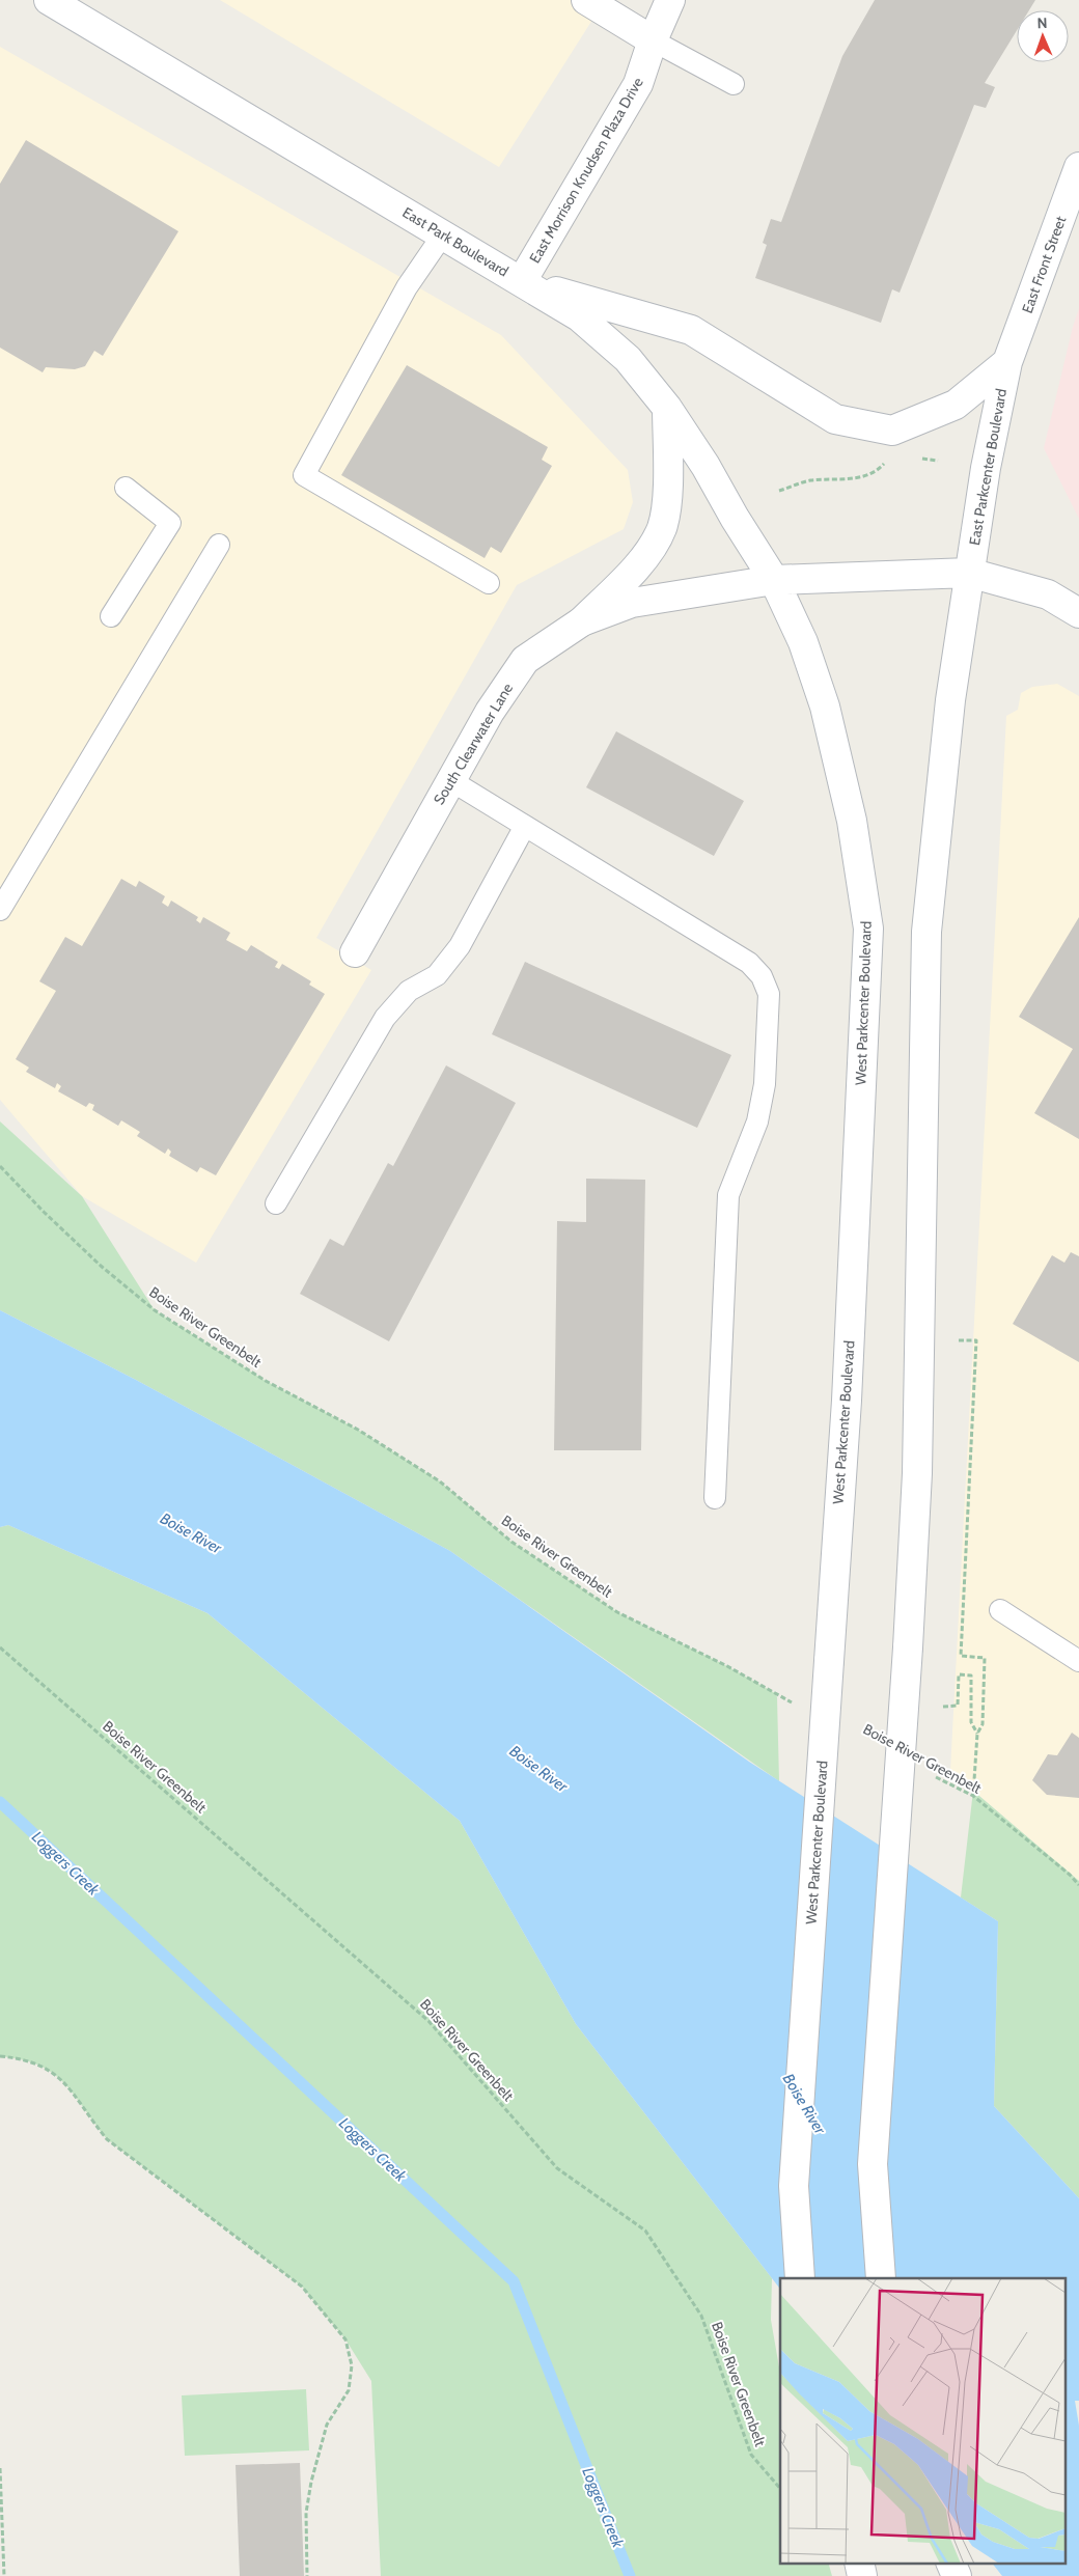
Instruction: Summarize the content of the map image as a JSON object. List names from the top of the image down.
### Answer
{
  "streets": {
    "main road": [
      "East Morrison Knudsen Plaza Drive",
      "East Park Boulevard",
      "East Front Street",
      "East Parkcenter Boulevard",
      "South Clearwater Lane",
      "West Parkcenter Boulevard"
    ],
    "path": ["Boise River Greenbelt"]
  },
  "crossings": [
    ["East Morrison Knudsen Plaza Drive", "East Park Boulevard"],
    ["East Park Boulevard", "South Clearwater Lane"],
    ["East Park Boulevard", "West Parkcenter Boulevard"],
    ["East Front Street", "East Parkcenter Boulevard"],
    ["East Parkcenter Boulevard", "South Clearwater Lane"],
    ["South Clearwater Lane", "West Parkcenter Boulevard"]
  ],
  "water": ["Boise River", "Loggers Creek"],
  "north": "top"
}
